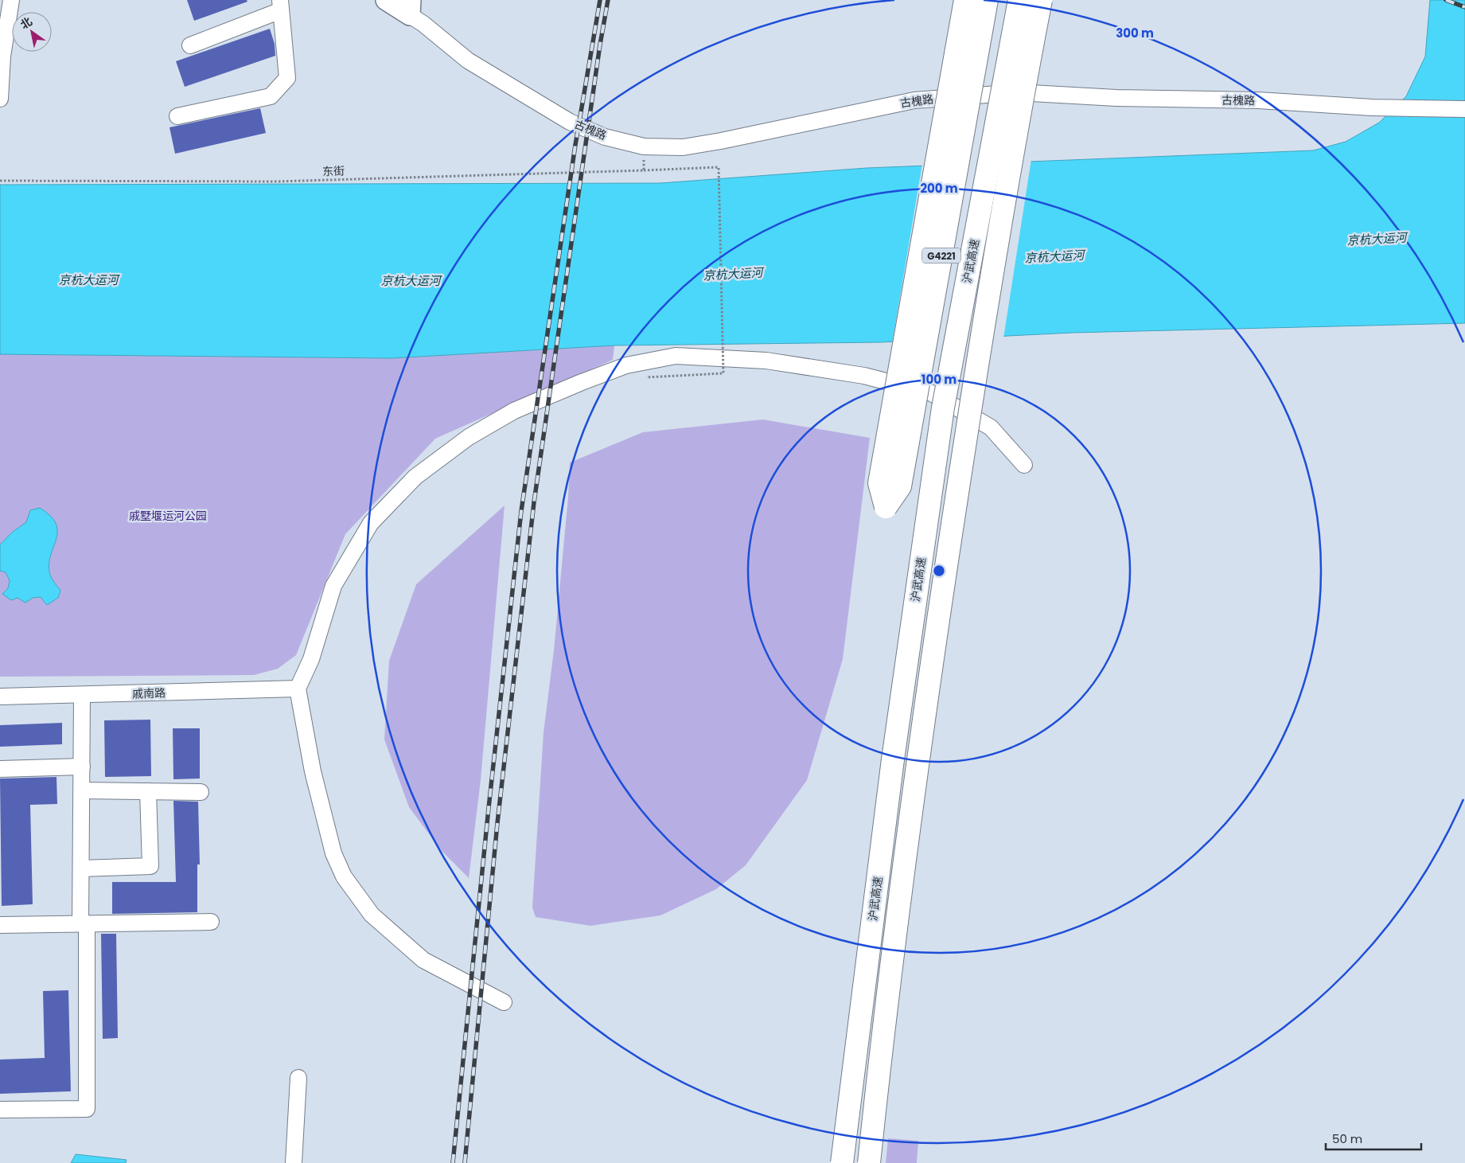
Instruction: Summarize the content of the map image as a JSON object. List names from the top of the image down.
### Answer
{
  "streets": {
    "highway": ["G4221", "沪武高速"],
    "street": ["古槐路", "戚南路"],
    "path": ["东街"]
  },
  "water": ["京杭大运河"],
  "parks": ["戚墅堰运河公园"],
  "scale_bar": "50 m",
  "north": "top left",
  "rings": ["300 m", "200 m", "100 m"]
}
